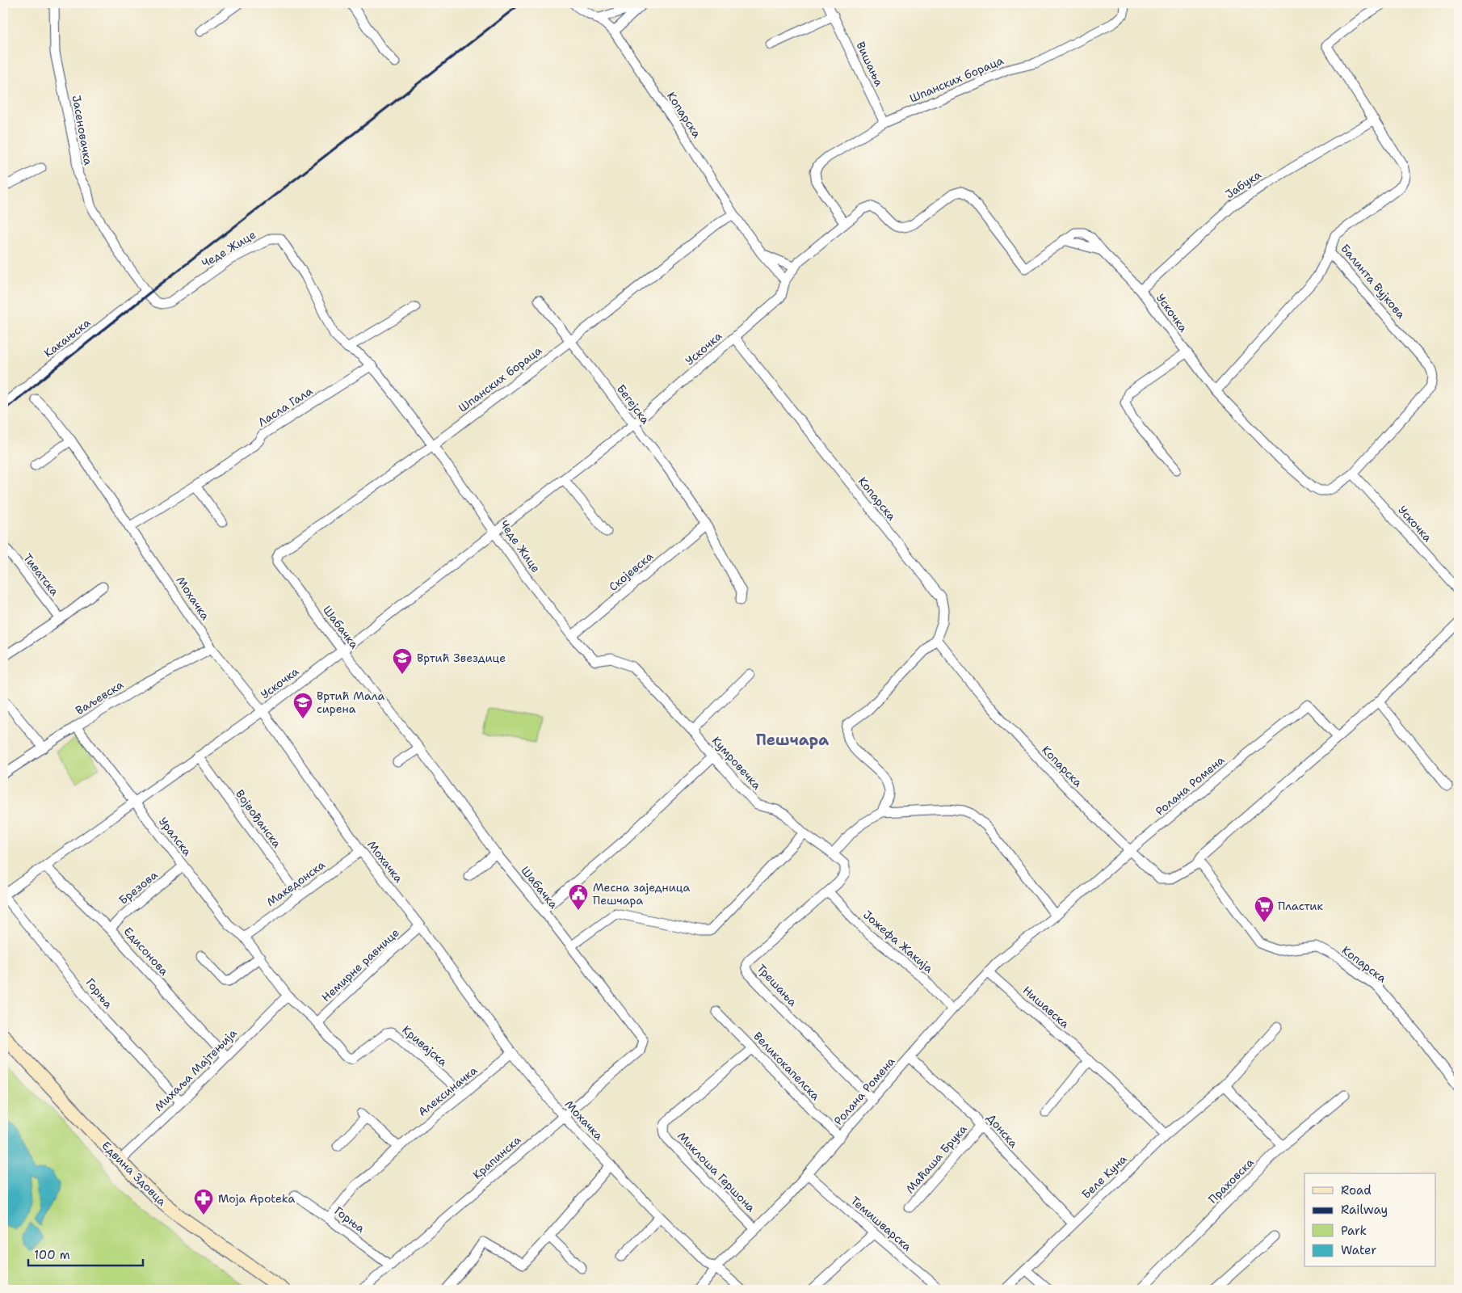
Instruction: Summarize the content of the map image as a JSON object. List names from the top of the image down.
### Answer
{
  "streets": {
    "main road": ["Едвина Здовца"],
    "street": [
      "Вишања",
      "Шпанских бораца",
      "Копарска",
      "Јасеновачка",
      "Јабука",
      "Чеде Жице",
      "Балинта Вујкова",
      "Ускочка",
      "Какањска",
      "Бегејска",
      "Ласла Гала",
      "Скојевска",
      "Тиватска",
      "Мохачка",
      "Шабачка",
      "Ваљевска",
      "Кумровечка",
      "Ролана Ромена",
      "Војвођанска",
      "Уралска",
      "Македонска",
      "Брезова",
      "Јожефа Жакија",
      "Едисонова",
      "Немирне равнице",
      "Трешања",
      "Горња",
      "Нишавска",
      "Кривајска",
      "Великокапелска",
      "Михаља Мајтењија",
      "Алексиначка",
      "Донска",
      "Крапинска",
      "Маћаша Брука",
      "Миклоша Гершона",
      "Беле Куна",
      "Праховска",
      "Темишварска"
    ]
  },
  "crossings": [
    ["Вишања", "Шпанских бораца"],
    ["Шпанских бораца", "Копарска"],
    ["Шпанских бораца", "Чеде Жице"],
    ["Шпанских бораца", "Ускочка"],
    ["Шпанских бораца", "Бегејска"],
    ["Шпанских бораца", "Шабачка"],
    ["Копарска", "Ускочка"],
    ["Копарска", "Ролана Ромена"],
    ["Јасеновачка", "Чеде Жице"],
    ["Јасеновачка", "Какањска"],
    ["Јабука", "Балинта Вујкова"],
    ["Јабука", "Ускочка"],
    ["Чеде Жице", "Ускочка"],
    ["Чеде Жице", "Какањска"],
    ["Чеде Жице", "Ласла Гала"],
    ["Чеде Жице", "Скојевска"],
    ["Чеде Жице", "Кумровечка"],
    ["Балинта Вујкова", "Ускочка"],
    ["Ускочка", "Бегејска"],
    ["Ускочка", "Мохачка"],
    ["Ускочка", "Шабачка"],
    ["Ускочка", "Војвођанска"],
    ["Ускочка", "Уралска"],
    ["Ускочка", "Едисонова"],
    ["Ускочка", "Горња"],
    ["Бегејска", "Скојевска"],
    ["Ласла Гала", "Мохачка"],
    ["Мохачка", "Ваљевска"],
    ["Мохачка", "Ролана Ромена"],
    ["Мохачка", "Македонска"],
    ["Мохачка", "Немирне равнице"],
    ["Мохачка", "Алексиначка"],
    ["Мохачка", "Крапинска"],
    ["Шабачка", "Крапинска"],
    ["Ваљевска", "Уралска"],
    ["Кумровечка", "Јожефа Жакија"],
    ["Кумровечка", "Трешања"],
    ["Ролана Ромена", "Јожефа Жакија"],
    ["Ролана Ромена", "Трешања"],
    ["Ролана Ромена", "Нишавска"],
    ["Ролана Ромена", "Великокапелска"],
    ["Ролана Ромена", "Донска"],
    ["Ролана Ромена", "Миклоша Гершона"],
    ["Ролана Ромена", "Темишварска"],
    ["Војвођанска", "Македонска"],
    ["Уралска", "Македонска"],
    ["Уралска", "Брезова"],
    ["Уралска", "Немирне равнице"],
    ["Уралска", "Кривајска"],
    ["Уралска", "Михаља Мајтењија"],
    ["Брезова", "Едисонова"],
    ["Јожефа Жакија", "Трешања"],
    ["Едисонова", "Михаља Мајтењија"],
    ["Немирне равнице", "Кривајска"],
    ["Горња", "Михаља Мајтењија"],
    ["Горња", "Алексиначка"],
    ["Горња", "Крапинска"],
    ["Нишавска", "Беле Куна"],
    ["Кривајска", "Алексиначка"],
    ["Великокапелска", "Миклоша Гершона"],
    ["Михаља Мајтењија", "Едвина Здовца"],
    ["Донска", "Маћаша Брука"],
    ["Донска", "Беле Куна"]
  ],
  "districts": ["Пешчара"],
  "places": {
    "school or university": ["Вртић Звездице", "Вртић Мала сирена"],
    "public building": ["Месна заједница Пешчара"],
    "supermarket": ["Пластик"],
    "pharmacy": ["Moja Apoteka"]
  },
  "legend": [
    "Road",
    "Railway",
    "Park",
    "Water"
  ],
  "scale_bar": "100 m"
}
